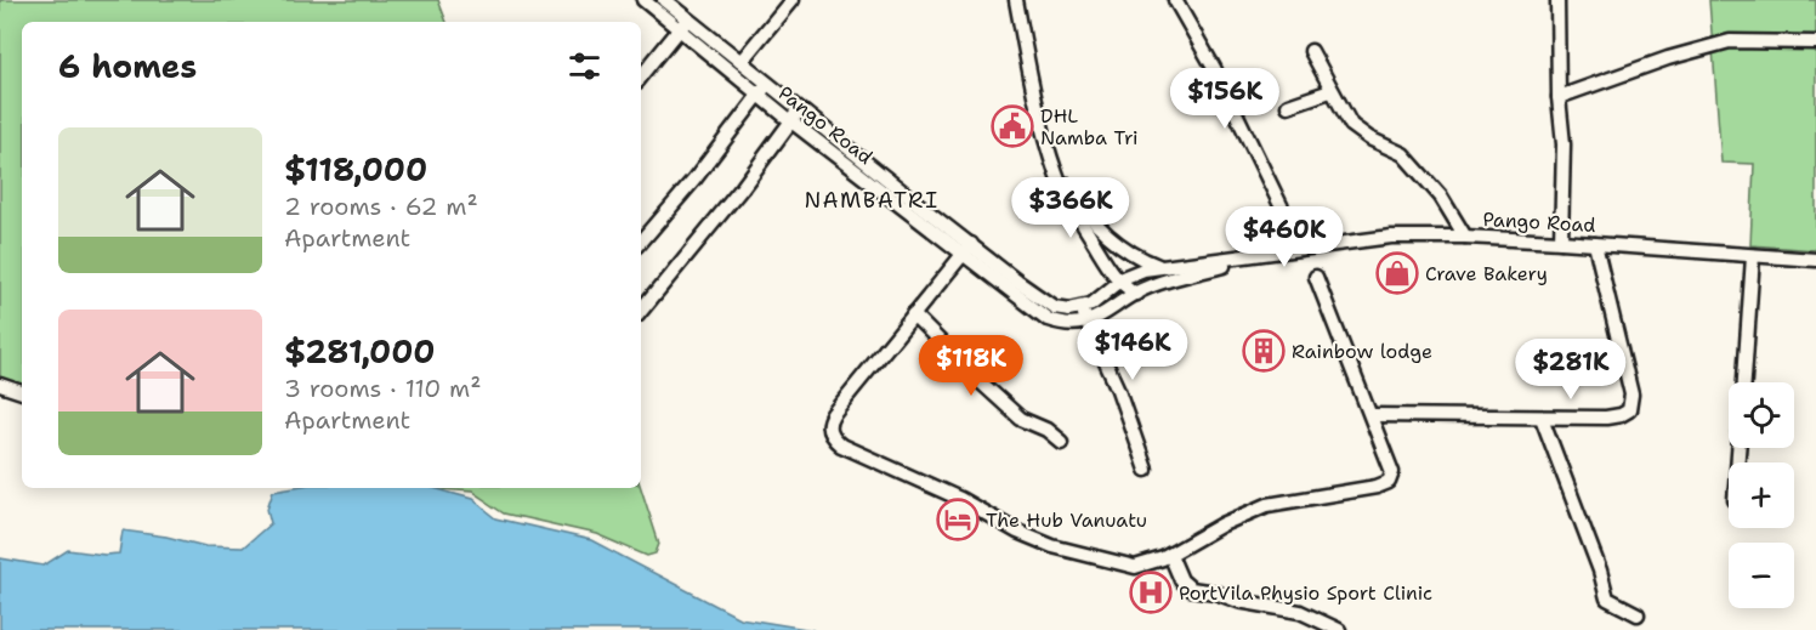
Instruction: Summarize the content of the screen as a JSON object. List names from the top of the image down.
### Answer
{
  "streets": {
    "street": ["Pango Road"]
  },
  "districts": ["NAMBATRI"],
  "places": {
    "public building": ["DHL Namba Tri"],
    "shop": ["Crave Bakery"],
    "building": ["Rainbow lodge"],
    "hotel": ["The Hub Vanuatu"],
    "hospital": ["PortVila Physio Sport Clinic"]
  },
  "page": {
    "heading": "6 homes",
    "price": [
      "$156K",
      "$366K",
      "$460K",
      "$146K",
      "$118K",
      "$281K"
    ],
    "list": [
      {
        "name": "$118,000",
        "note": "2 rooms · 62 m² · Apartment"
      },
      {
        "name": "$281,000",
        "note": "3 rooms · 110 m² · Apartment"
      }
    ],
    "map_buttons": ["+", "−"]
  }
}
